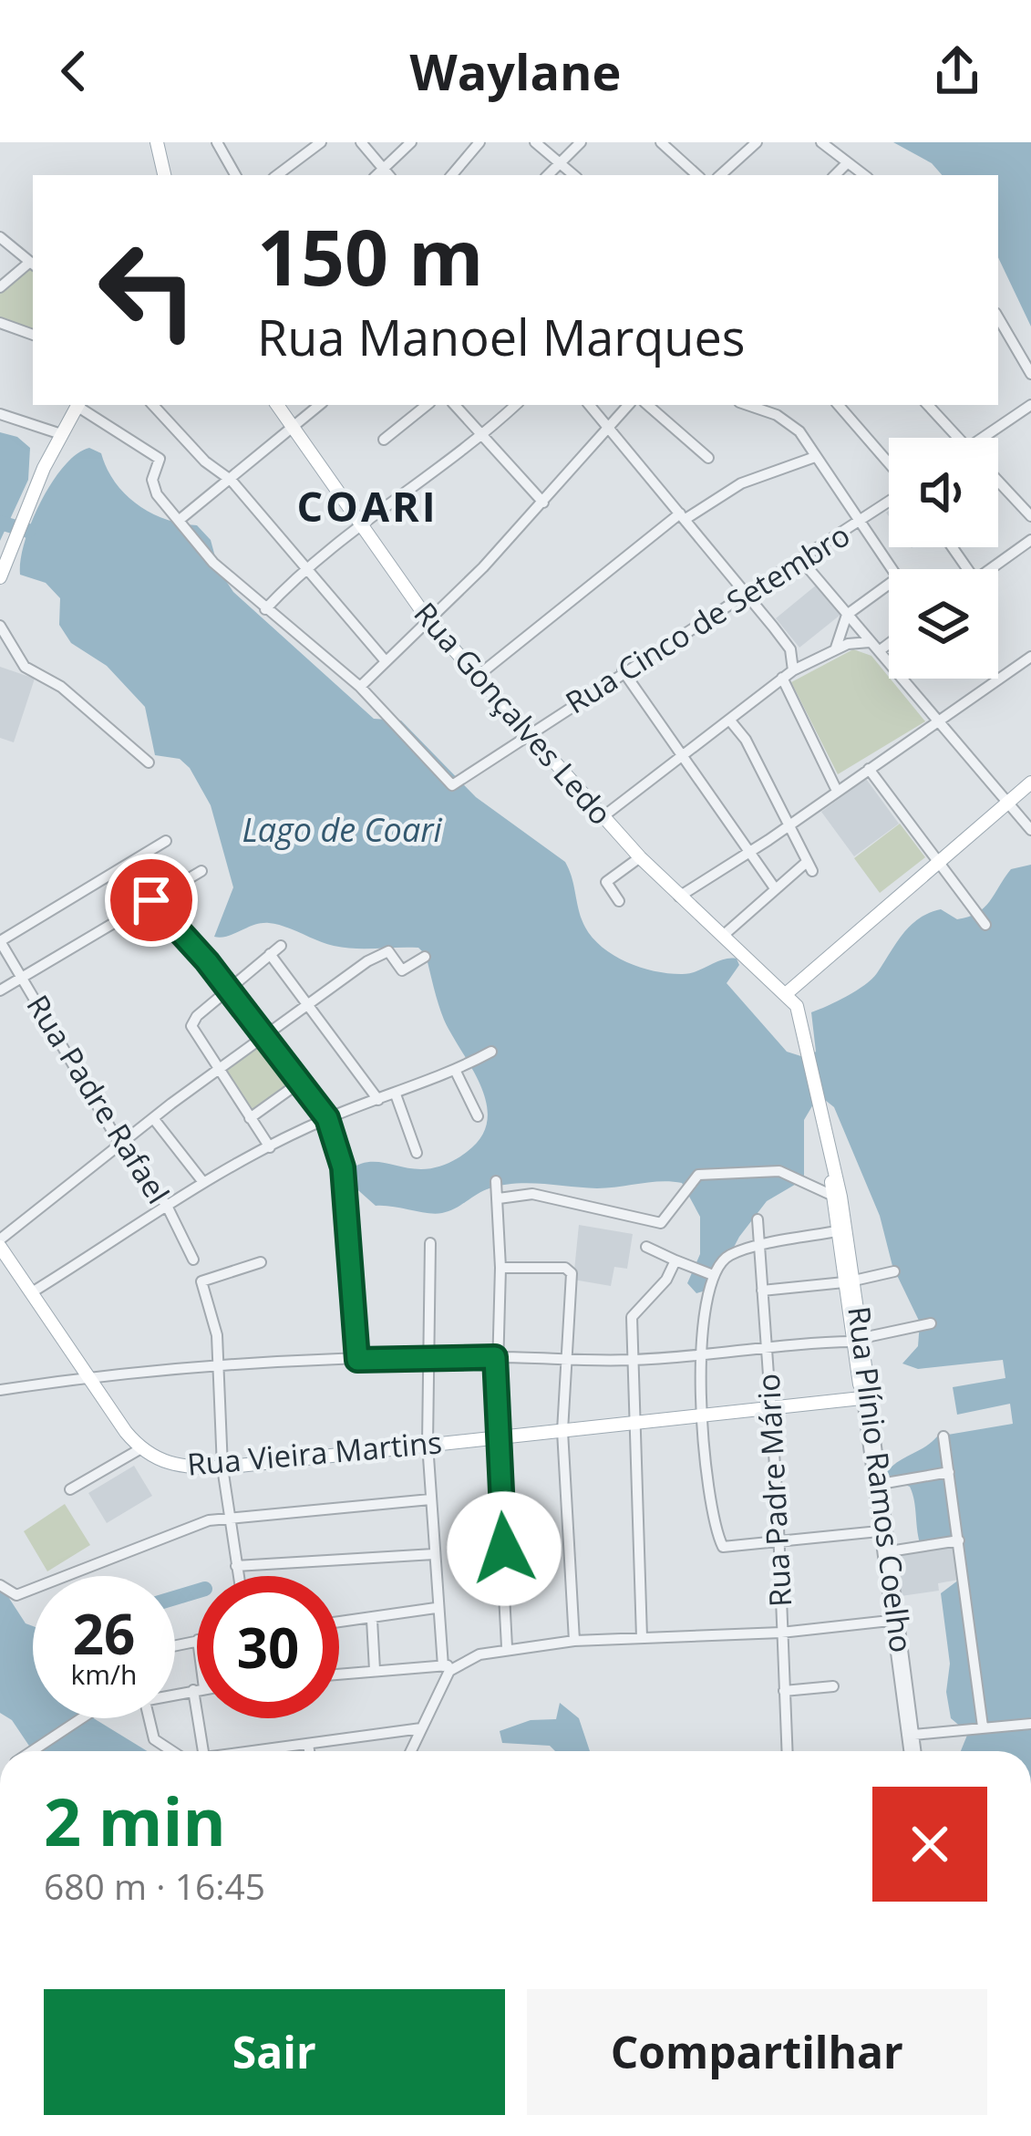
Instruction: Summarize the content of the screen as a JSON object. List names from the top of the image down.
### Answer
{
  "streets": {
    "main road": ["Rua Gonçalves Ledo", "Rua Vieira Martins", "Rua Plínio Ramos Coelho"],
    "street": ["Rua Cinco de Setembro", "Rua Padre Rafael", "Rua Padre Mário"]
  },
  "crossings": [
    ["Rua Cinco de Setembro", "Rua Gonçalves Ledo"],
    ["Rua Vieira Martins", "Rua Plínio Ramos Coelho"],
    ["Rua Vieira Martins", "Rua Padre Mário"]
  ],
  "districts": ["COARI"],
  "water": ["Lago de Coari"],
  "page": {
    "header": "Waylane",
    "turn": ["150 m", "Rua Manoel Marques"],
    "speed": "26 km/h",
    "limit": "30",
    "heading": ["2 min", "680 m · 16:45"],
    "buttons": ["Sair", "Compartilhar"]
  }
}
